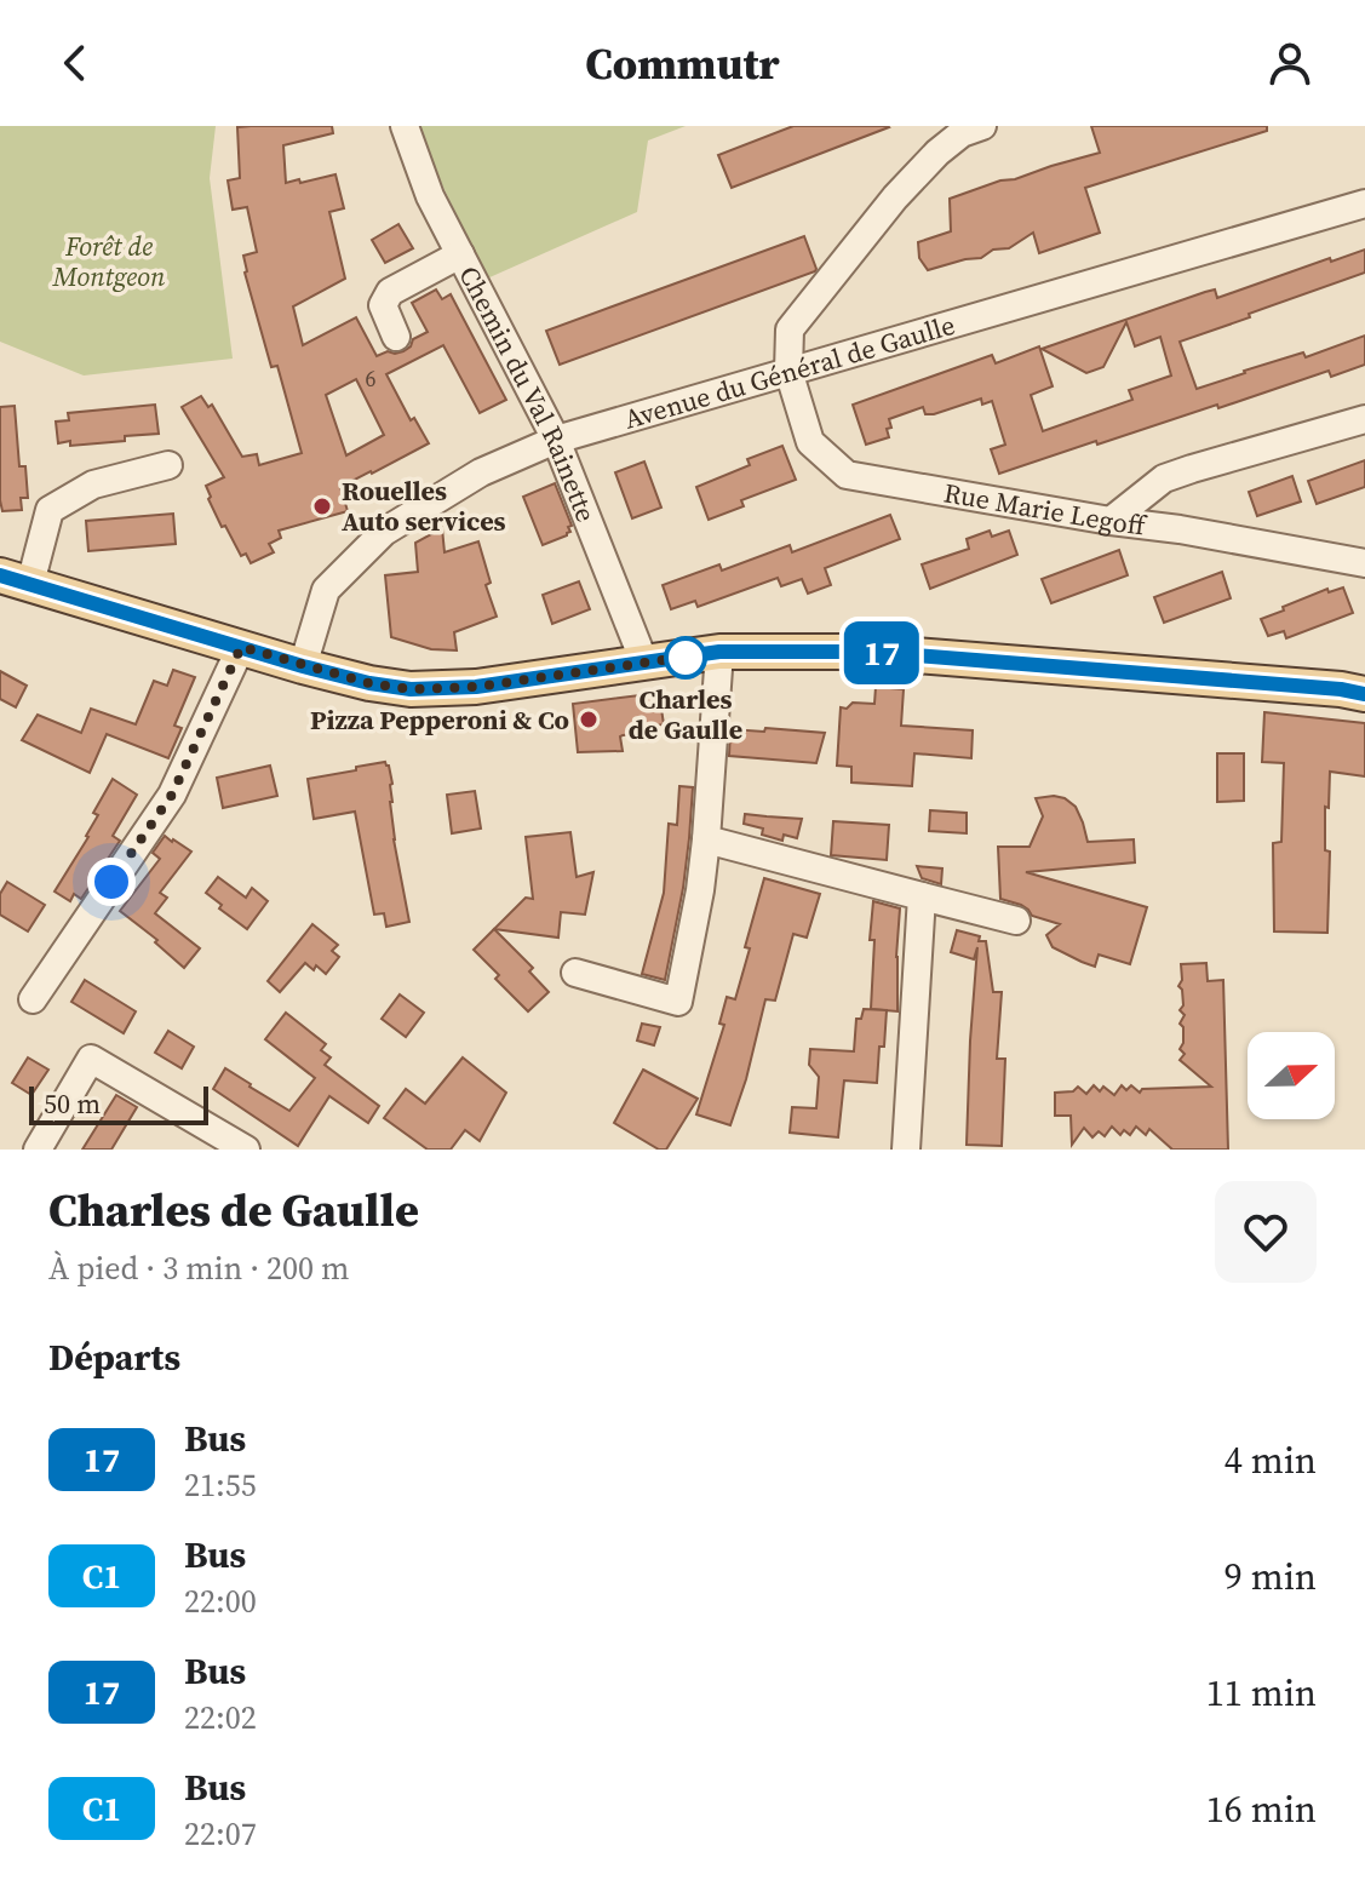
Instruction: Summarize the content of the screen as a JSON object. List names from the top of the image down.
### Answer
{
  "streets": {
    "street": ["Avenue du Général de Gaulle", "Chemin du Val Rainette", "Rue Marie Legoff"]
  },
  "crossings": [
    ["Avenue du Général de Gaulle", "Chemin du Val Rainette"],
    ["Avenue du Général de Gaulle", "Rue Marie Legoff"]
  ],
  "parks": ["Forêt de Montgeon"],
  "places": ["Rouelles Auto services", "Charles de Gaulle", "Pizza Pepperoni & Co"],
  "lines": ["bus line 17"],
  "house_numbers": ["6"],
  "scale_bar": "50 m",
  "north": "right",
  "page": {
    "header": "Commutr",
    "on_map": "17",
    "scale": "50 m",
    "heading": [
      ["Charles de Gaulle", "À pied · 3 min · 200 m"],
      "Départs"
    ],
    "list": [
      {
        "mark": "17",
        "name": "Bus",
        "note": "21:55",
        "value": "4 min"
      },
      {
        "mark": "C1",
        "name": "Bus",
        "note": "22:00",
        "value": "9 min"
      },
      {
        "mark": "17",
        "name": "Bus",
        "note": "22:02",
        "value": "11 min"
      },
      {
        "mark": "C1",
        "name": "Bus",
        "note": "22:07",
        "value": "16 min"
      }
    ]
  }
}
